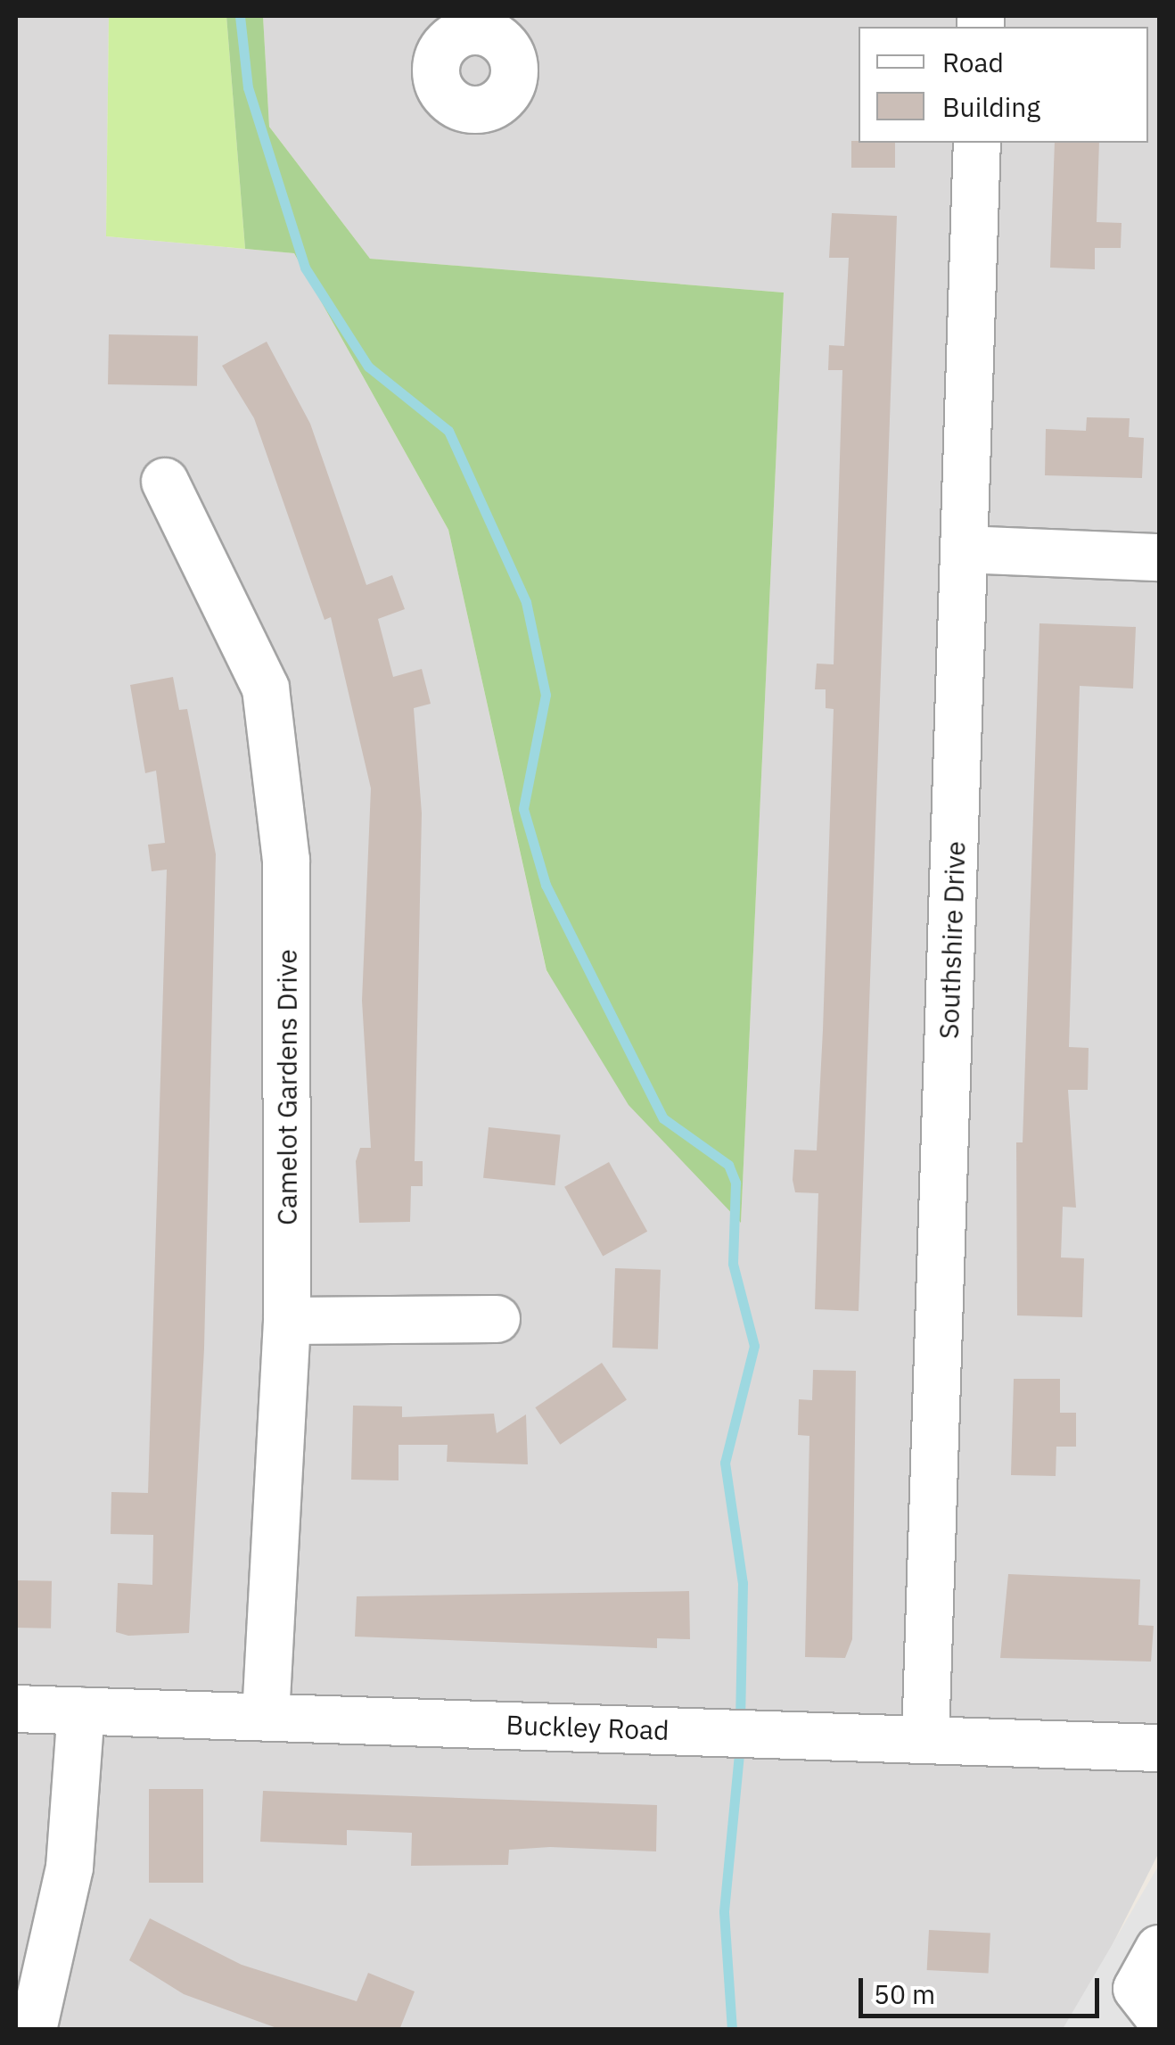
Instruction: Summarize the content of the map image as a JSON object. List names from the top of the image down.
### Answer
{
  "streets": {
    "street": ["Southshire Drive", "Camelot Gardens Drive", "Buckley Road"]
  },
  "crossings": [
    ["Southshire Drive", "Buckley Road"],
    ["Camelot Gardens Drive", "Buckley Road"]
  ],
  "legend": ["Road", "Building"],
  "scale_bar": "50 m"
}
